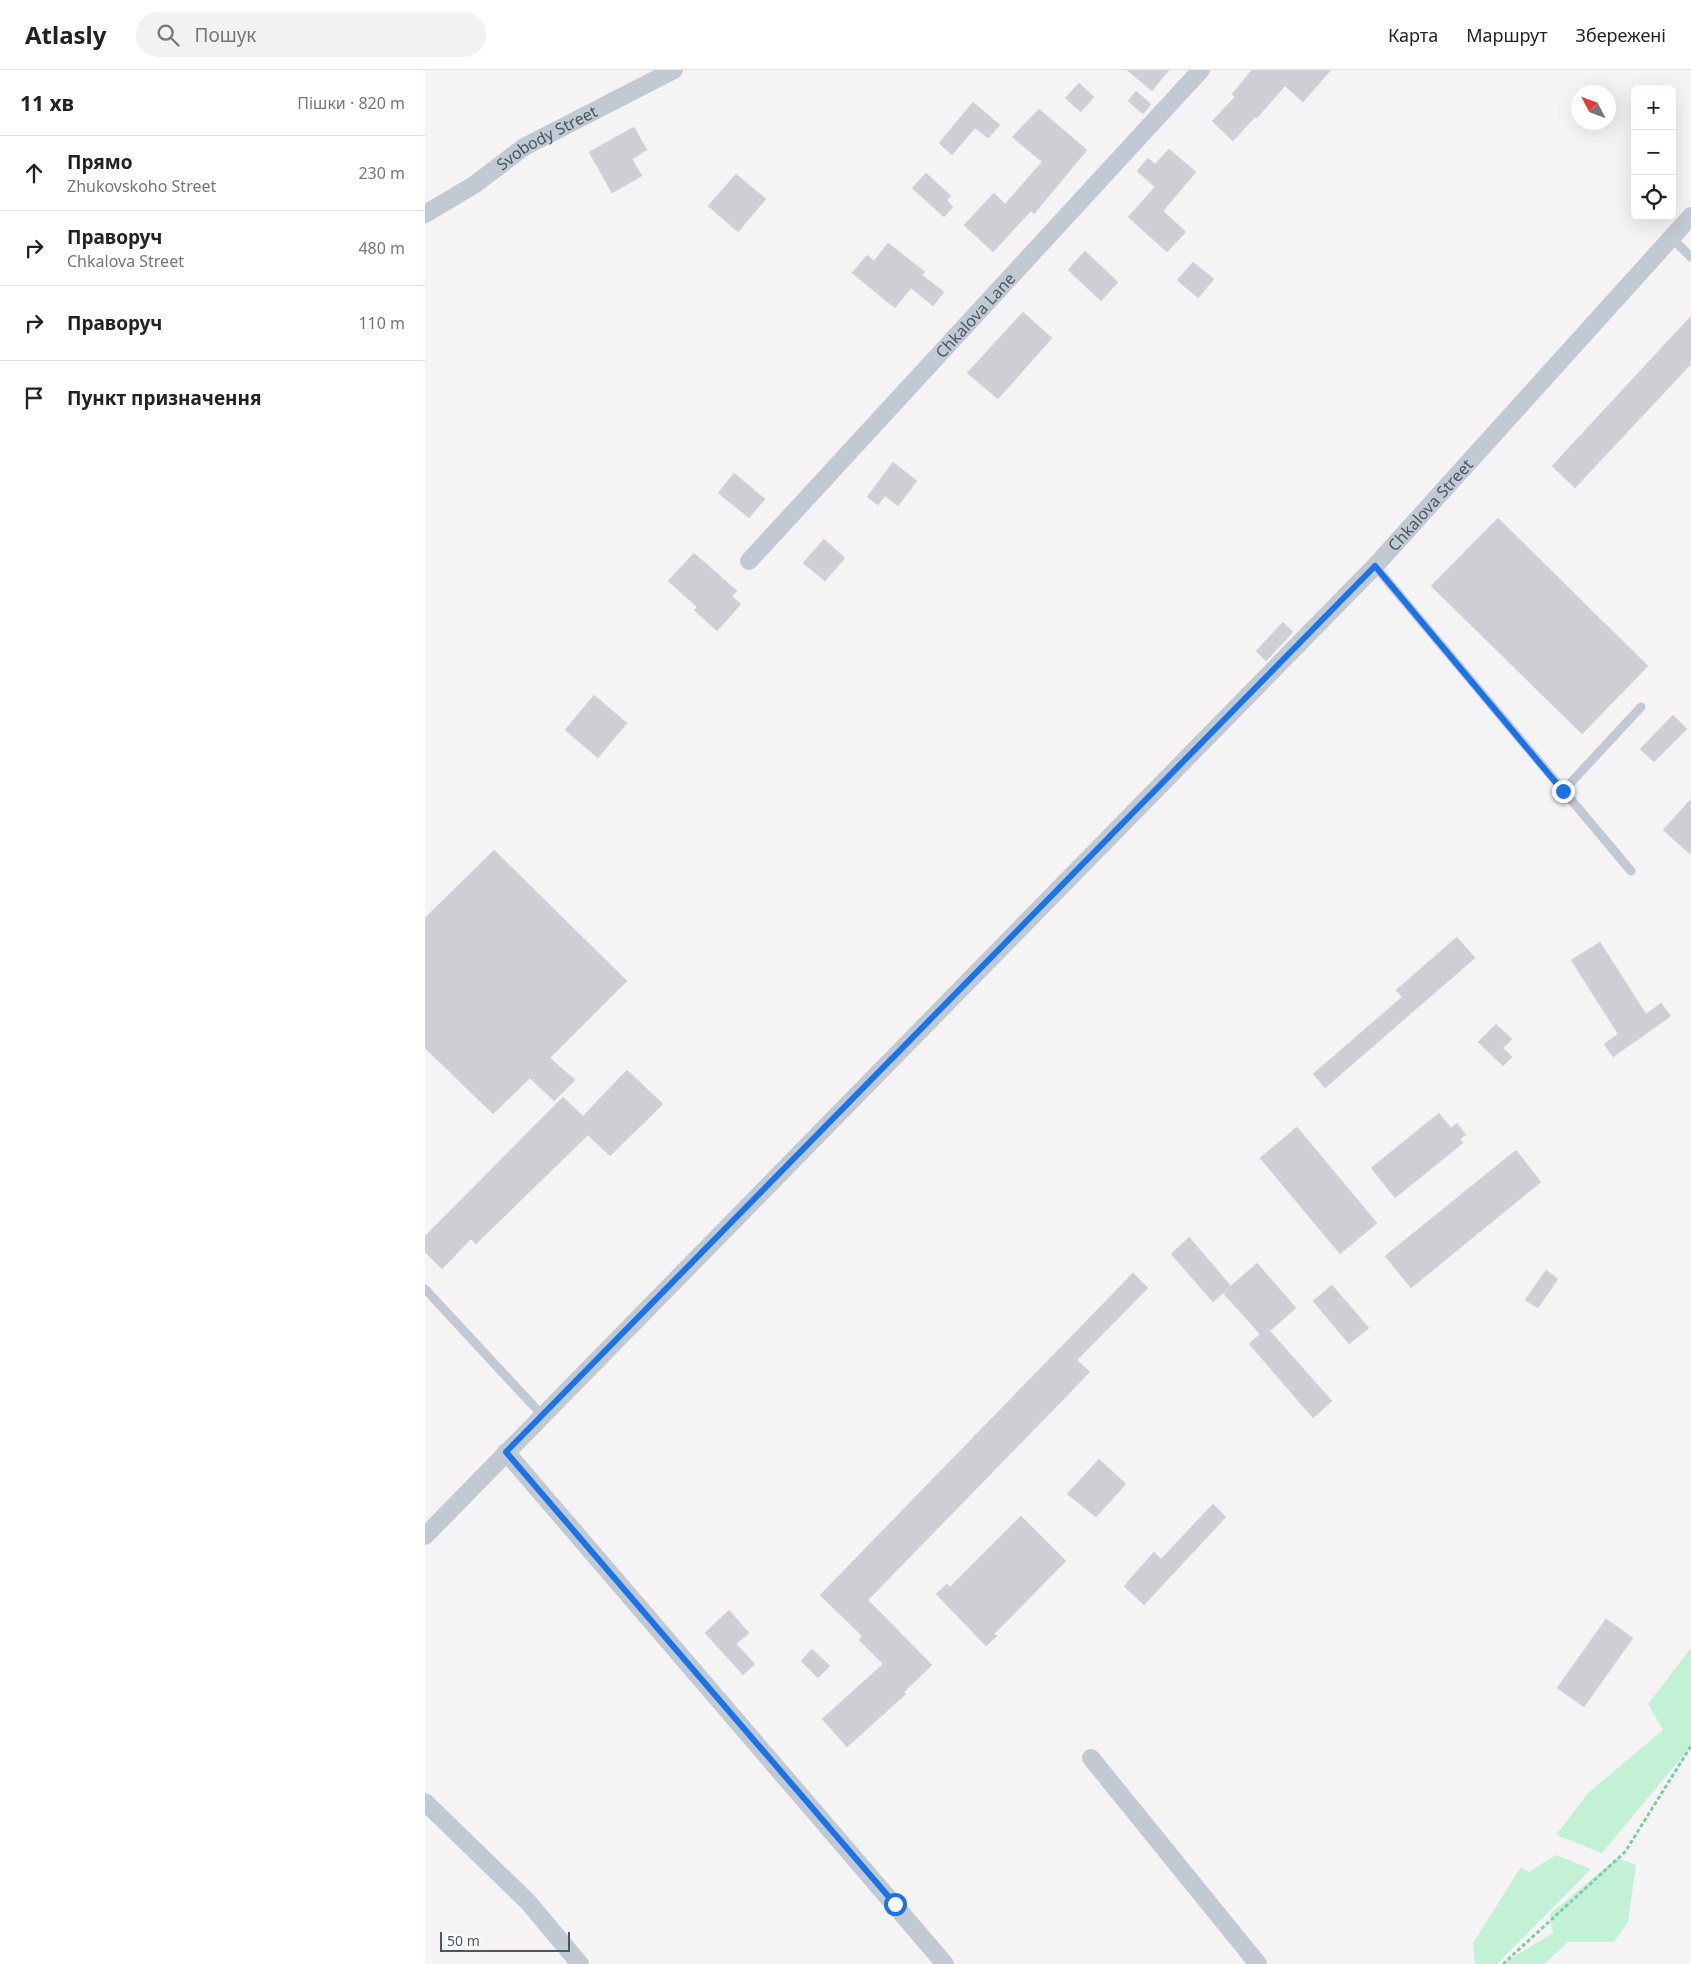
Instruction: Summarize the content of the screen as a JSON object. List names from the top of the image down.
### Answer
{
  "streets": {
    "street": ["Svobody Street", "Chkalova Lane", "Chkalova Street"]
  },
  "scale_bar": "50 m",
  "north": "top left",
  "page": {
    "header": "Atlasly",
    "search": "Пошук",
    "nav": ["Карта", "Маршрут", "Збережені"],
    "heading": ["11 хв", "Пішки · 820 m"],
    "map_buttons": ["+", "−"],
    "list": [
      ["Прямо", "Zhukovskoho Street", "230 m"],
      ["Праворуч", "Chkalova Street", "480 m"],
      ["Праворуч", "110 m"],
      "Пункт призначення"
    ],
    "scale": "50 m"
  }
}
